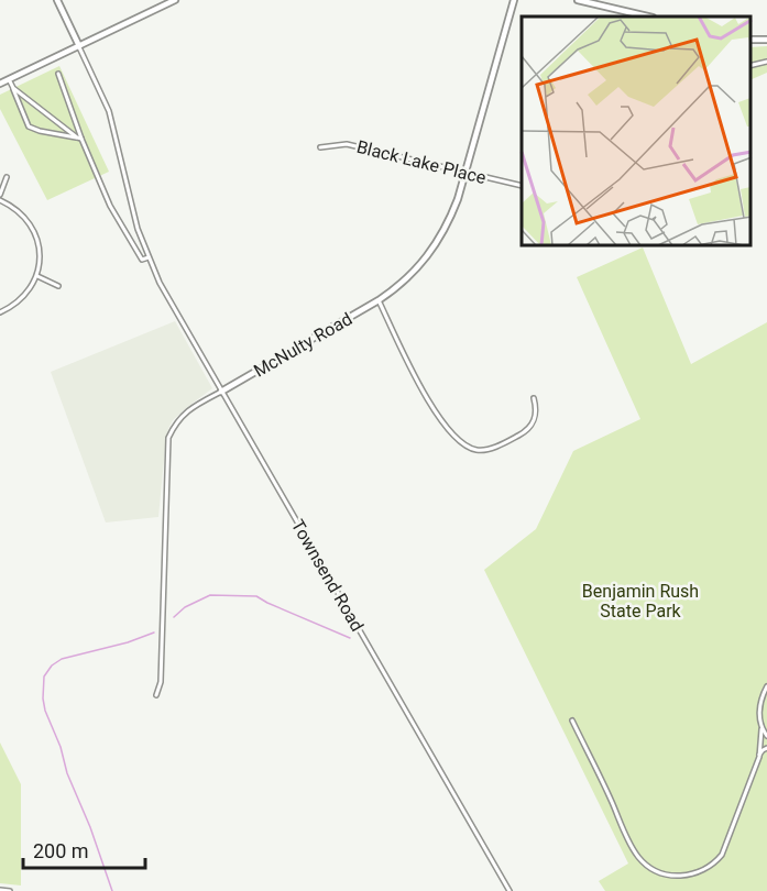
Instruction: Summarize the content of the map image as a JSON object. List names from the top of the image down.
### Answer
{
  "streets": {
    "street": ["Black Lake Place", "McNulty Road", "Townsend Road"]
  },
  "crossings": [
    ["Black Lake Place", "McNulty Road"],
    ["McNulty Road", "Townsend Road"]
  ],
  "parks": ["Benjamin Rush State Park"],
  "scale_bar": "200 m"
}
